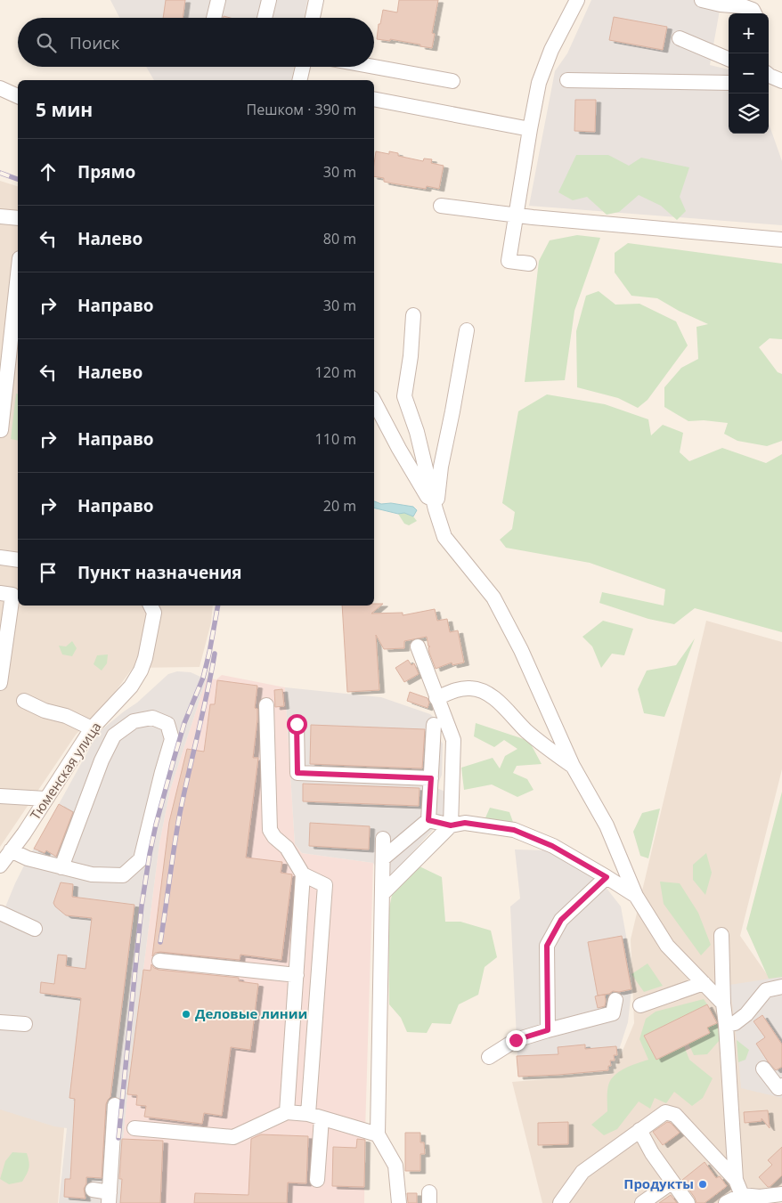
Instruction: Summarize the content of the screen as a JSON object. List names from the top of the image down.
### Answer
{
  "streets": {
    "street": ["Тюменская улица"]
  },
  "places": ["Деловые линии", "Продукты"],
  "page": {
    "map_buttons": ["+", "−"],
    "search": "Поиск",
    "heading": ["5 мин", "Пешком · 390 m"],
    "list": [
      ["Прямо", "30 m"],
      ["Налево", "80 m"],
      ["Направо", "30 m"],
      ["Налево", "120 m"],
      ["Направо", "110 m"],
      ["Направо", "20 m"],
      "Пункт назначения"
    ]
  }
}
